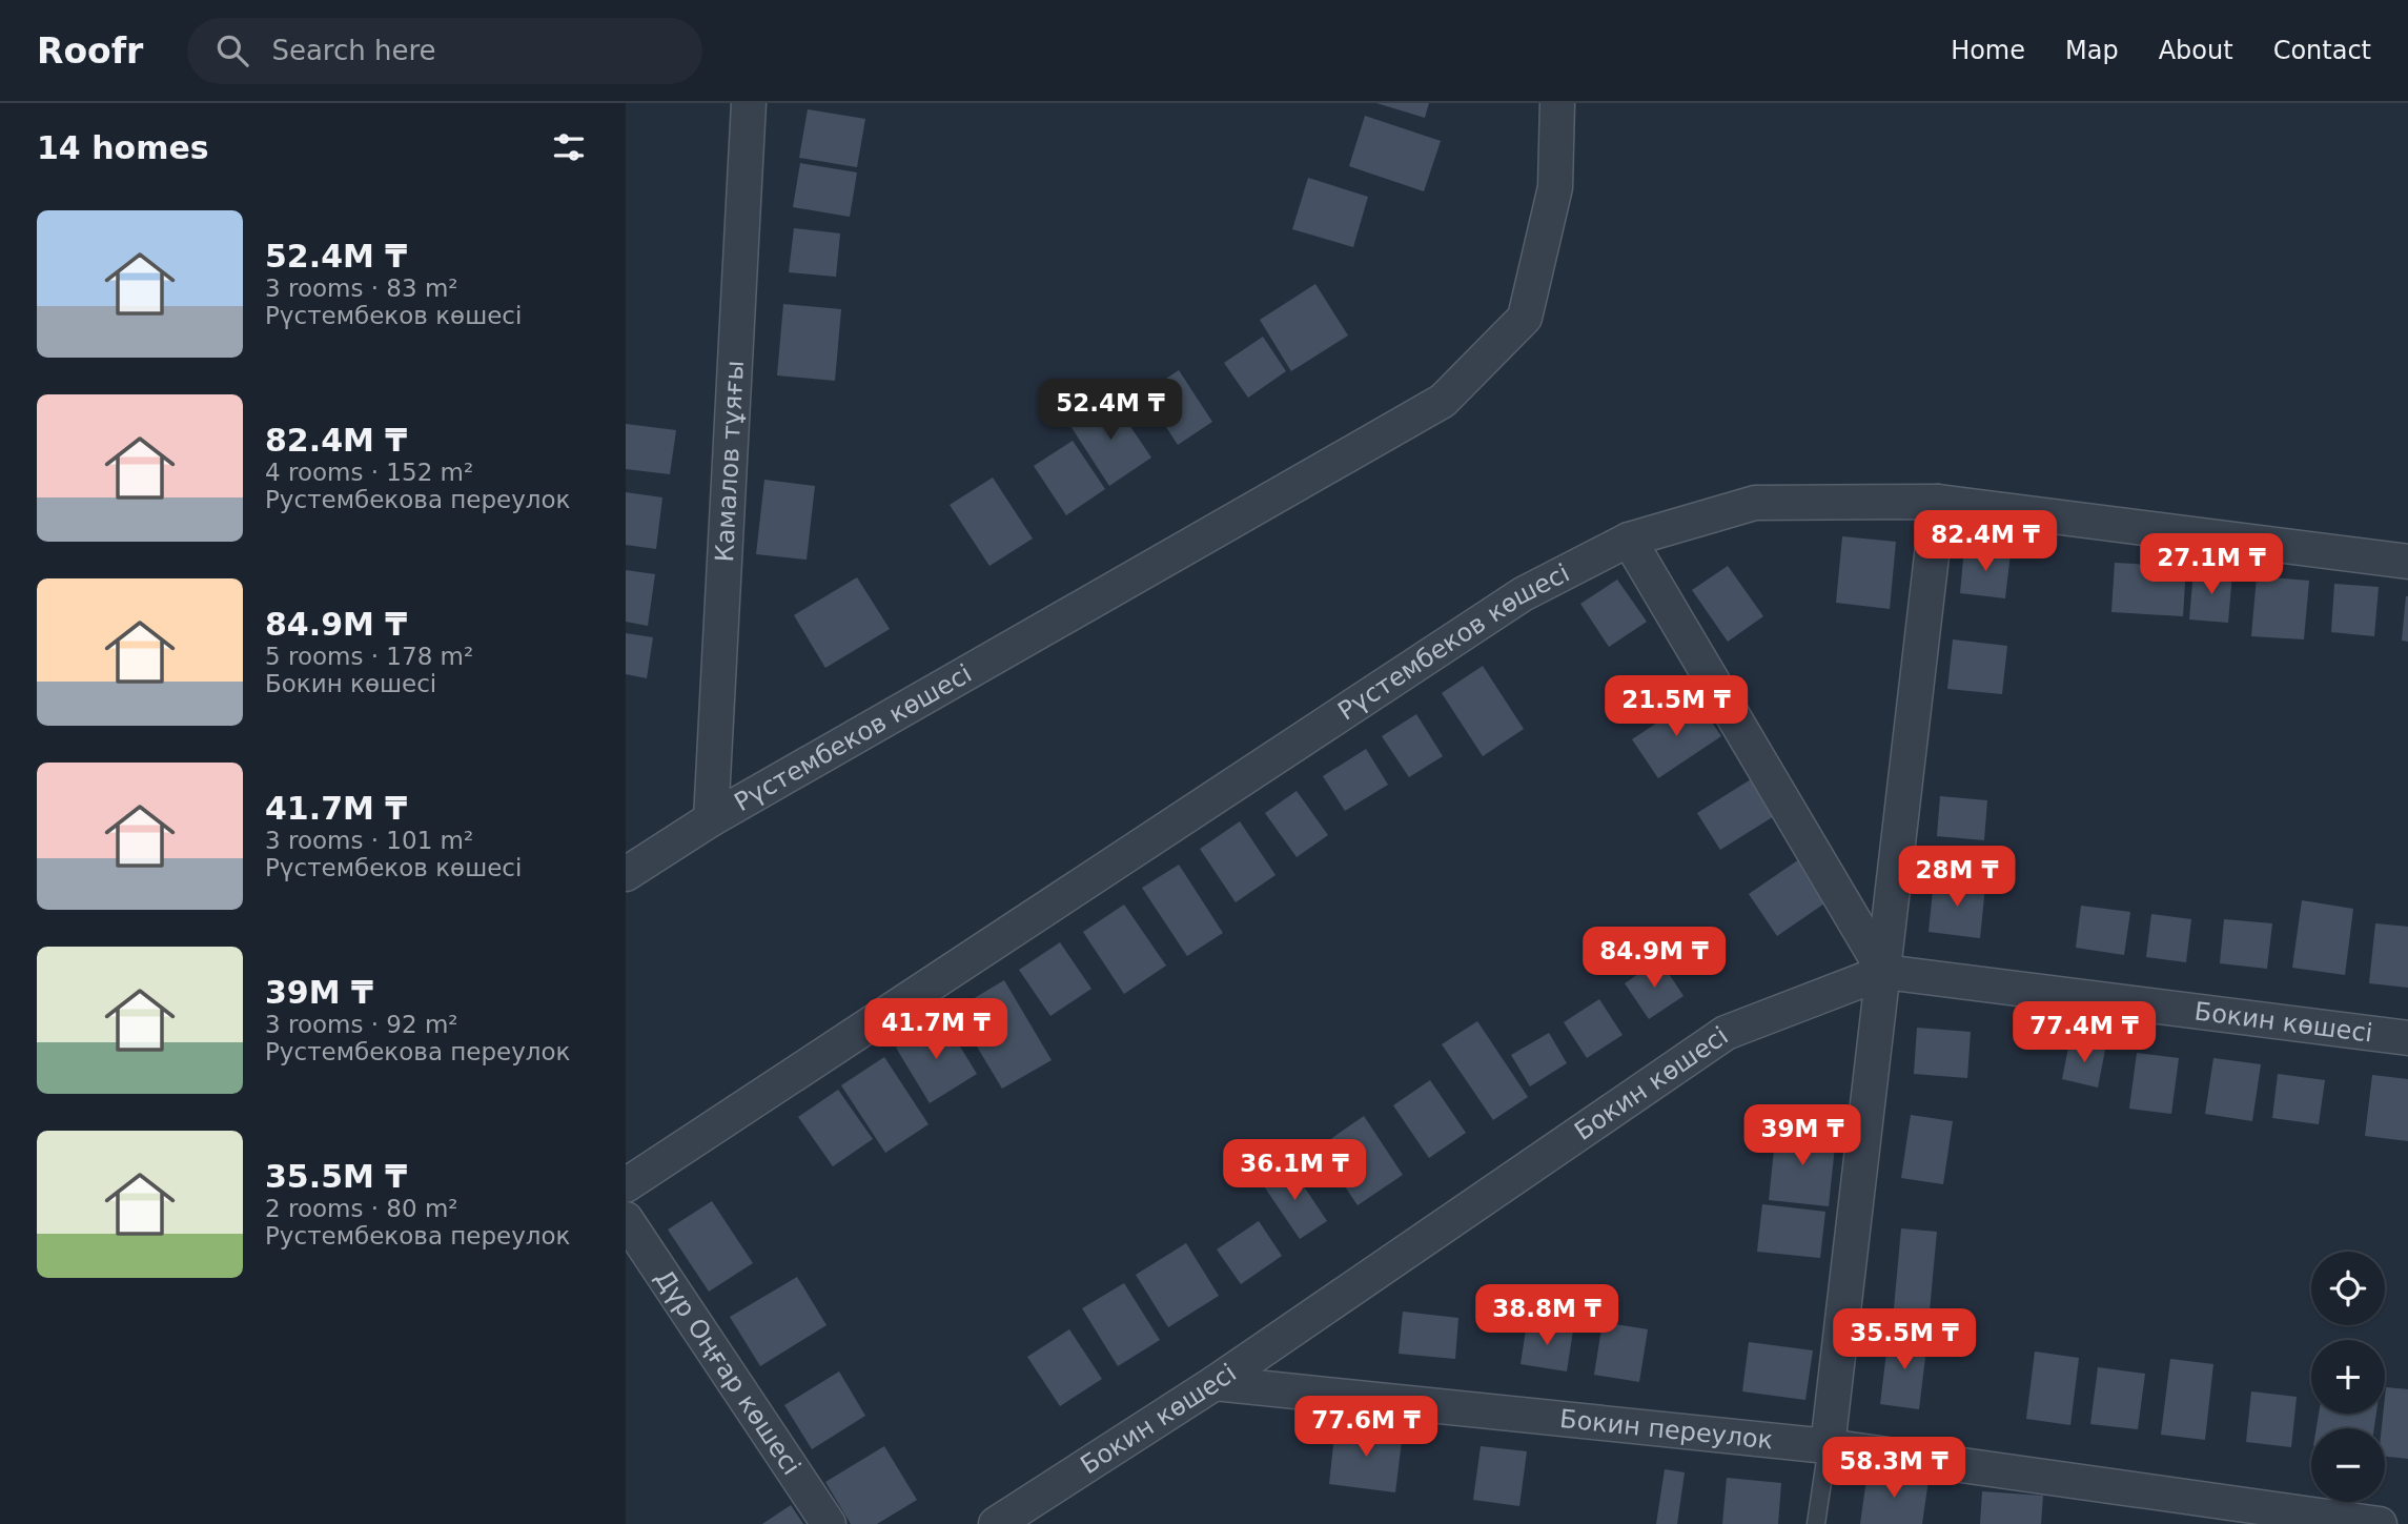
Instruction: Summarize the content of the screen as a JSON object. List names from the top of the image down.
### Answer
{
  "streets": {
    "street": [
      "Камалов тұяғы",
      "Рүстембеков көшесі",
      "Бокин көшесі",
      "Дүр Оңғар көшесі",
      "Бокин переулок"
    ]
  },
  "crossings": [
    ["Камалов тұяғы", "Рүстембеков көшесі"],
    ["Бокин көшесі", "Бокин переулок"]
  ],
  "page": {
    "header": "Roofr",
    "search": "Search here",
    "nav": [
      "Home",
      "Map",
      "About",
      "Contact"
    ],
    "heading": "14 homes",
    "list": [
      {
        "name": "52.4M ₸",
        "note": "3 rooms · 83 m² · Рүстембеков көшесі"
      },
      {
        "name": "82.4M ₸",
        "note": "4 rooms · 152 m² · Рустембекова переулок"
      },
      {
        "name": "84.9M ₸",
        "note": "5 rooms · 178 m² · Бокин көшесі"
      },
      {
        "name": "41.7M ₸",
        "note": "3 rooms · 101 m² · Рүстембеков көшесі"
      },
      {
        "name": "39M ₸",
        "note": "3 rooms · 92 m² · Рустембекова переулок"
      },
      {
        "name": "35.5M ₸",
        "note": "2 rooms · 80 m² · Рустембекова переулок"
      }
    ],
    "price": [
      "52.4M ₸",
      "82.4M ₸",
      "27.1M ₸",
      "21.5M ₸",
      "28M ₸",
      "84.9M ₸",
      "41.7M ₸",
      "77.4M ₸",
      "39M ₸",
      "36.1M ₸",
      "38.8M ₸",
      "35.5M ₸",
      "77.6M ₸",
      "58.3M ₸"
    ],
    "map_buttons": ["+", "−"]
  }
}
